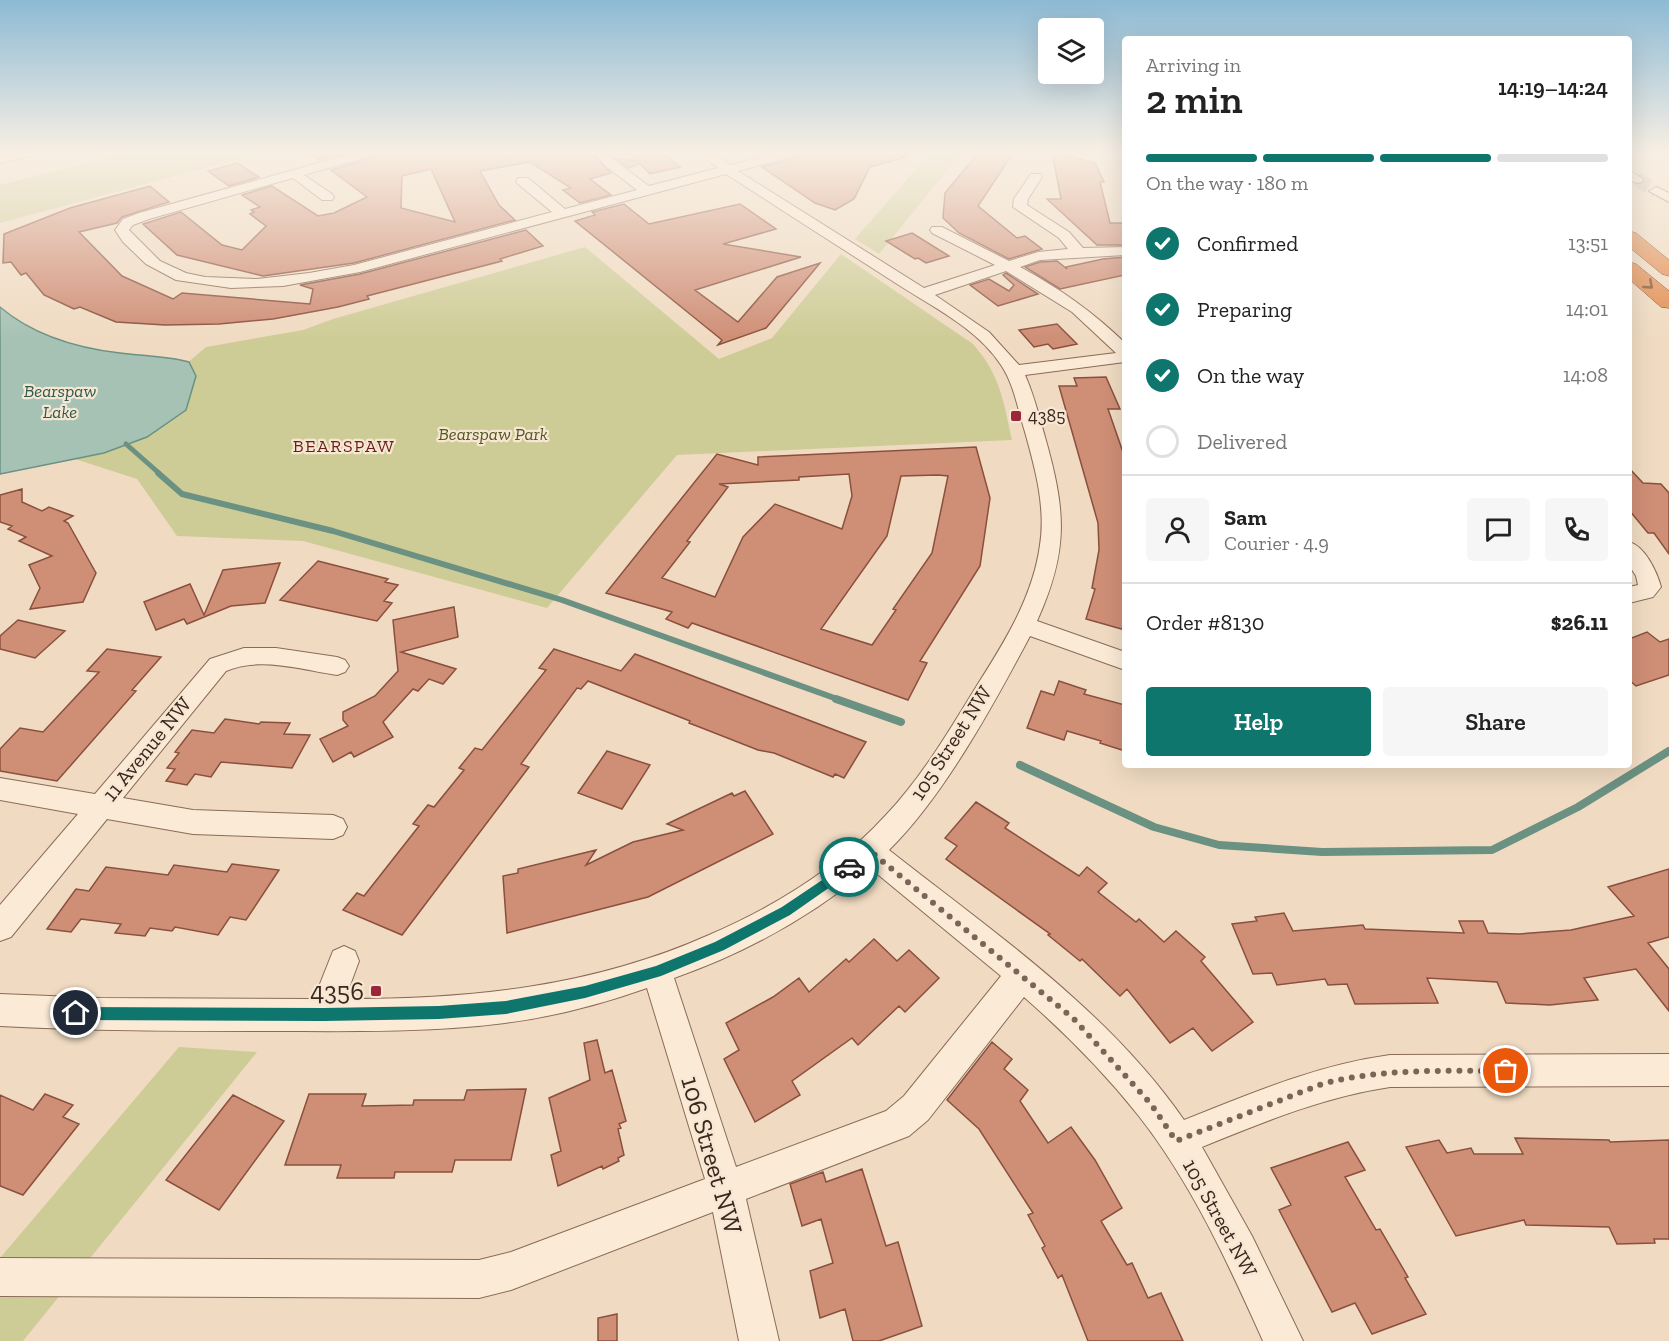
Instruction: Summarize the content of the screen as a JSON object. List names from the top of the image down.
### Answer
{
  "streets": {
    "street": ["105 Street NW", "11 Avenue NW", "106 Street NW"]
  },
  "districts": ["BEARSPAW"],
  "water": ["Bearspaw Lake"],
  "parks": ["Bearspaw Park"],
  "places": {
    "transit": ["4385", "4356"]
  },
  "page": {
    "heading": ["2 min", "Arriving in", "14:19–14:24"],
    "panel": [
      "Sam",
      "Courier · 4.9",
      "Order #8130",
      "$26.11"
    ],
    "bar": "On the way · 180 m",
    "list": [
      ["Confirmed", "13:51"],
      ["Preparing", "14:01"],
      ["On the way", "14:08"],
      "Delivered"
    ],
    "buttons": ["Help", "Share"]
  }
}
